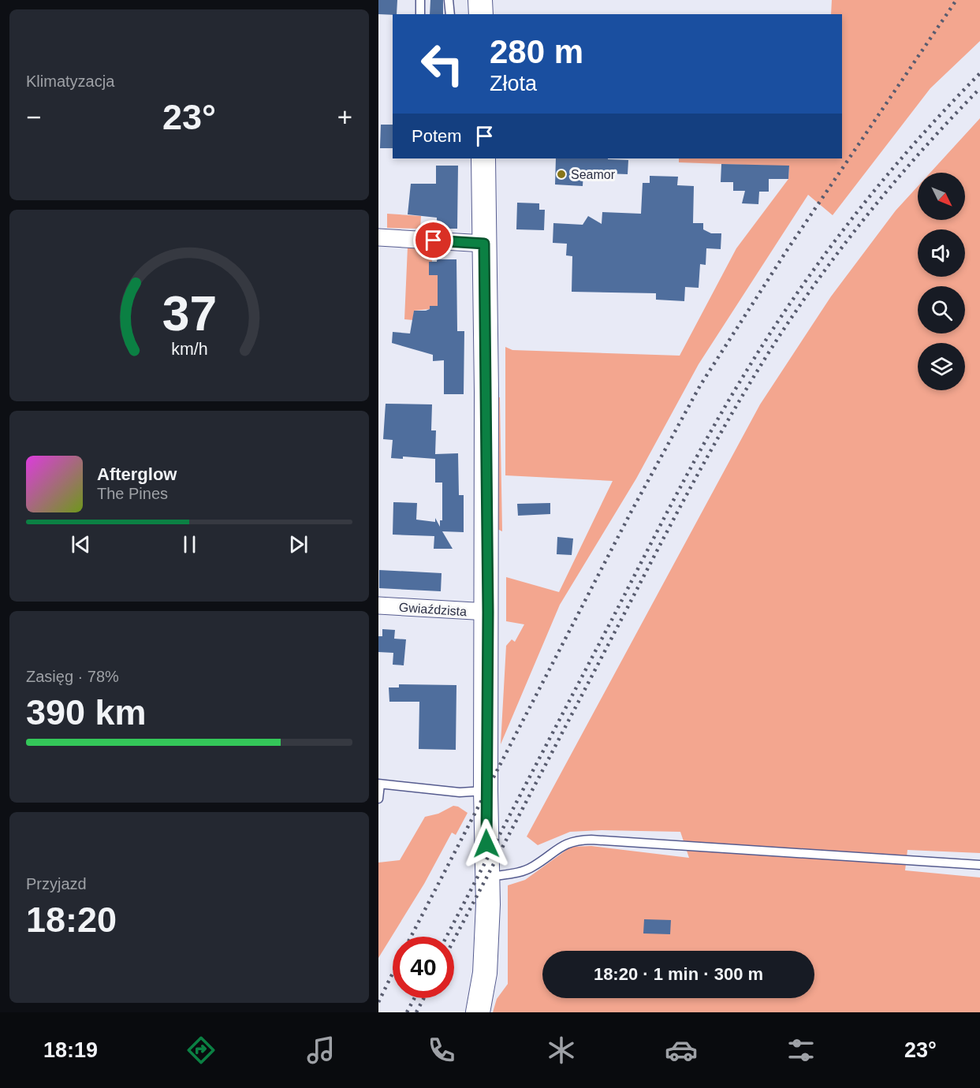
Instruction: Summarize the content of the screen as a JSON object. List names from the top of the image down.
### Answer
{
  "streets": {
    "street": ["Gwiaździsta"]
  },
  "places": ["Seamor"],
  "north": "bottom right",
  "page": {
    "tile": [
      "Klimatyzacja",
      ["Zasięg · 78%", "390 km"],
      ["Przyjazd", "18:20"]
    ],
    "turn": ["280 m", "Złota"],
    "heat": ["−", "23°", "+"],
    "then": "Potem",
    "song": ["Afterglow", "The Pines"],
    "limit": "40",
    "trip": "18:20 · 1 min · 300 m",
    "tabs": ["18:19", "23°"],
    "gauge": ["37", "km/h"]
  }
}
